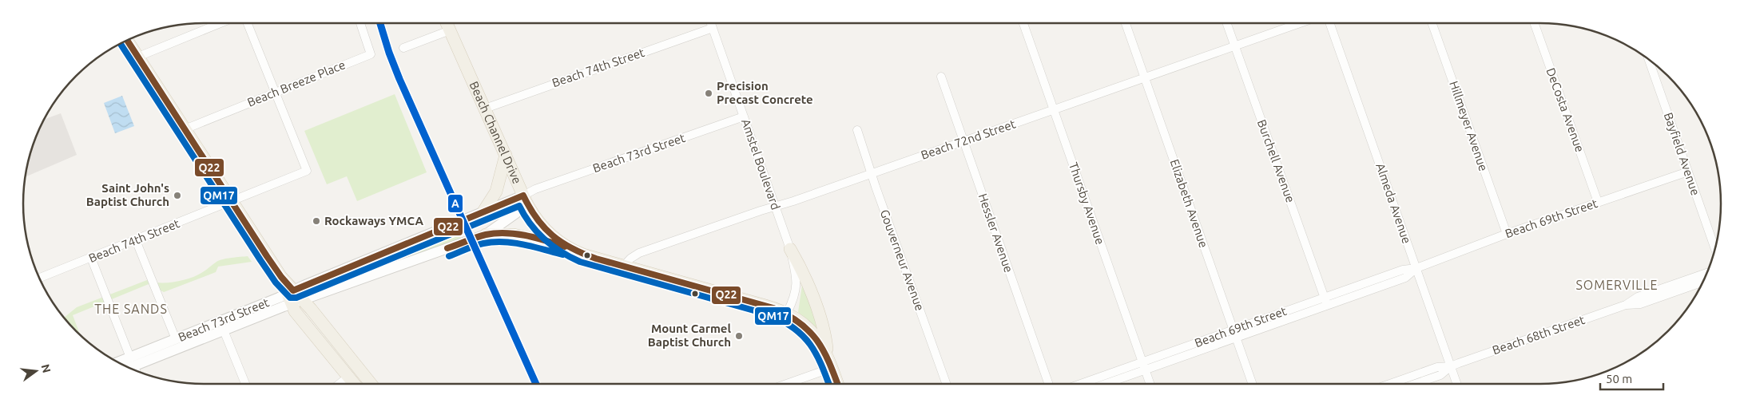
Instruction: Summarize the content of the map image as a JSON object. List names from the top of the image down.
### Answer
{
  "streets": {
    "main road": ["Beach Channel Drive"],
    "street": [
      "Beach 74th Street",
      "Beach Breeze Place",
      "DeCosta Avenue",
      "Hillmeyer Avenue",
      "Beach 72nd Street",
      "Beach 73rd Street",
      "Bayfield Avenue",
      "Burchell Avenue",
      "Amstel Boulevard",
      "Thursby Avenue",
      "Elizabeth Avenue",
      "Almeda Avenue",
      "Beach 69th Street",
      "Hessler Avenue",
      "Gouverneur Avenue",
      "Beach 68th Street"
    ]
  },
  "crossings": [
    ["Beach 74th Street", "Beach Breeze Place"],
    ["Beach 74th Street", "Beach Channel Drive"],
    ["Beach 74th Street", "Amstel Boulevard"],
    ["DeCosta Avenue", "Beach 69th Street"],
    ["Hillmeyer Avenue", "Beach 69th Street"],
    ["Beach Channel Drive", "Beach 72nd Street"],
    ["Beach Channel Drive", "Beach 73rd Street"],
    ["Beach Channel Drive", "Amstel Boulevard"],
    ["Beach 72nd Street", "Burchell Avenue"],
    ["Beach 72nd Street", "Amstel Boulevard"],
    ["Beach 72nd Street", "Thursby Avenue"],
    ["Beach 72nd Street", "Elizabeth Avenue"],
    ["Beach 72nd Street", "Hessler Avenue"],
    ["Beach 72nd Street", "Gouverneur Avenue"],
    ["Beach 73rd Street", "Amstel Boulevard"],
    ["Bayfield Avenue", "Beach 69th Street"],
    ["Burchell Avenue", "Beach 69th Street"],
    ["Thursby Avenue", "Beach 69th Street"],
    ["Elizabeth Avenue", "Beach 69th Street"],
    ["Almeda Avenue", "Beach 69th Street"],
    ["Almeda Avenue", "Beach 68th Street"]
  ],
  "districts": ["SOMERVILLE", "THE SANDS"],
  "places": [
    "Precision Precast Concrete",
    "Saint John's Baptist Church",
    "Rockaways YMCA",
    "Mount Carmel Baptist Church"
  ],
  "lines": ["transit line A", "transit line Q22", "transit line QM17"],
  "scale_bar": "50 m",
  "north": "right"
}
